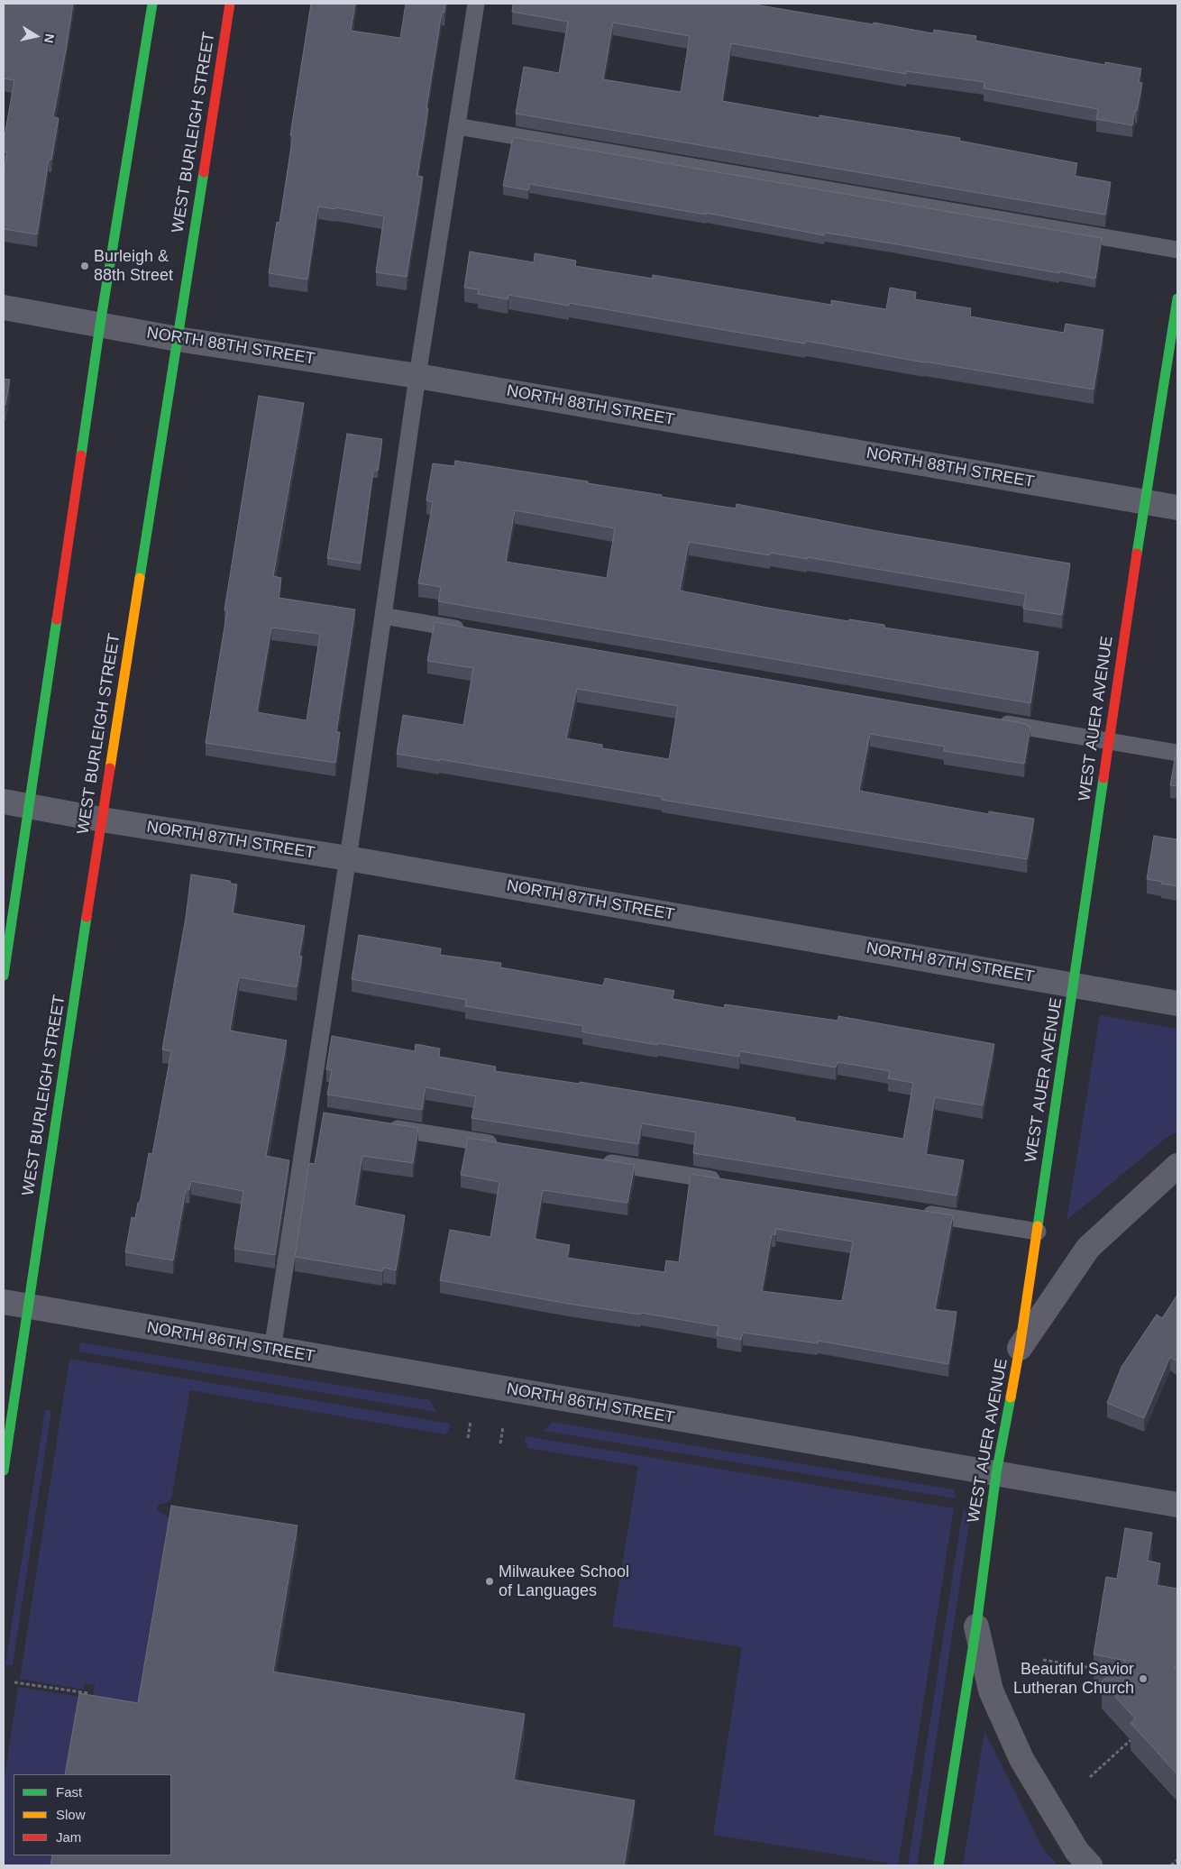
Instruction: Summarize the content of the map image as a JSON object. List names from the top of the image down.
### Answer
{
  "streets": {
    "main road": ["WEST BURLEIGH STREET", "WEST AUER AVENUE"],
    "street": ["NORTH 88TH STREET", "NORTH 87TH STREET", "NORTH 86TH STREET"]
  },
  "crossings": [
    ["WEST BURLEIGH STREET", "NORTH 88TH STREET"],
    ["WEST BURLEIGH STREET", "NORTH 87TH STREET"],
    ["WEST BURLEIGH STREET", "NORTH 86TH STREET"],
    ["NORTH 88TH STREET", "WEST AUER AVENUE"],
    ["WEST AUER AVENUE", "NORTH 87TH STREET"],
    ["WEST AUER AVENUE", "NORTH 86TH STREET"]
  ],
  "places": ["Burleigh & 88th Street", "Milwaukee School of Languages", "Beautiful Savior Lutheran Church"],
  "legend": ["Fast", "Slow", "Jam"],
  "north": "right"
}
